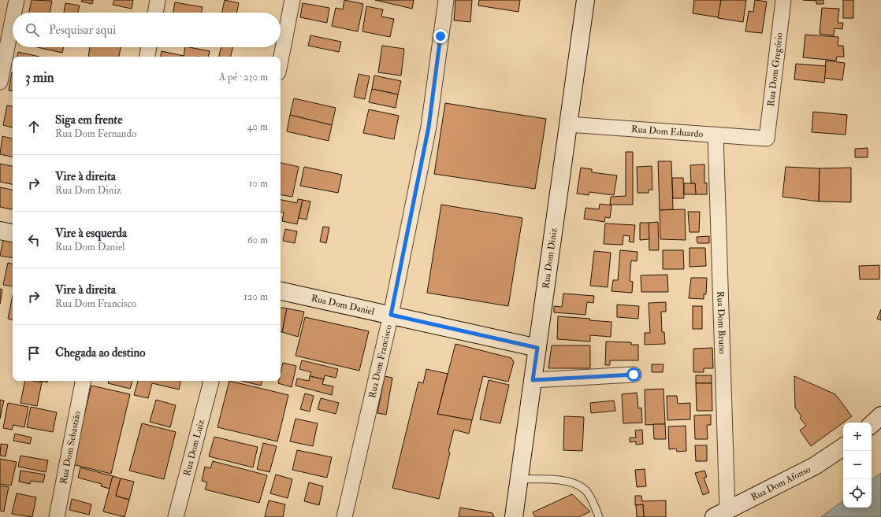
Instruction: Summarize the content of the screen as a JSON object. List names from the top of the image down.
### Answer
{
  "streets": {
    "street": [
      "Rua Dom Gregório",
      "Rua Dom Eduardo",
      "Rua Dom Diniz",
      "Rua Dom Daniel",
      "Rua Dom Bruno",
      "Rua Dom Francisco",
      "Rua Dom Sebastião",
      "Rua Dom Luiz",
      "Rua Dom Afonso"
    ]
  },
  "crossings": [
    ["Rua Dom Gregório", "Rua Dom Eduardo"],
    ["Rua Dom Eduardo", "Rua Dom Diniz"],
    ["Rua Dom Eduardo", "Rua Dom Bruno"],
    ["Rua Dom Diniz", "Rua Dom Daniel"],
    ["Rua Dom Daniel", "Rua Dom Francisco"],
    ["Rua Dom Bruno", "Rua Dom Afonso"]
  ],
  "page": {
    "search": "Pesquisar aqui",
    "heading": ["3 min", "A pé · 230 m"],
    "list": [
      ["Siga em frente", "Rua Dom Fernando", "40 m"],
      ["Vire à direita", "Rua Dom Diniz", "10 m"],
      ["Vire à esquerda", "Rua Dom Daniel", "60 m"],
      ["Vire à direita", "Rua Dom Francisco", "120 m"],
      "Chegada ao destino"
    ],
    "map_buttons": ["+", "−"]
  }
}
